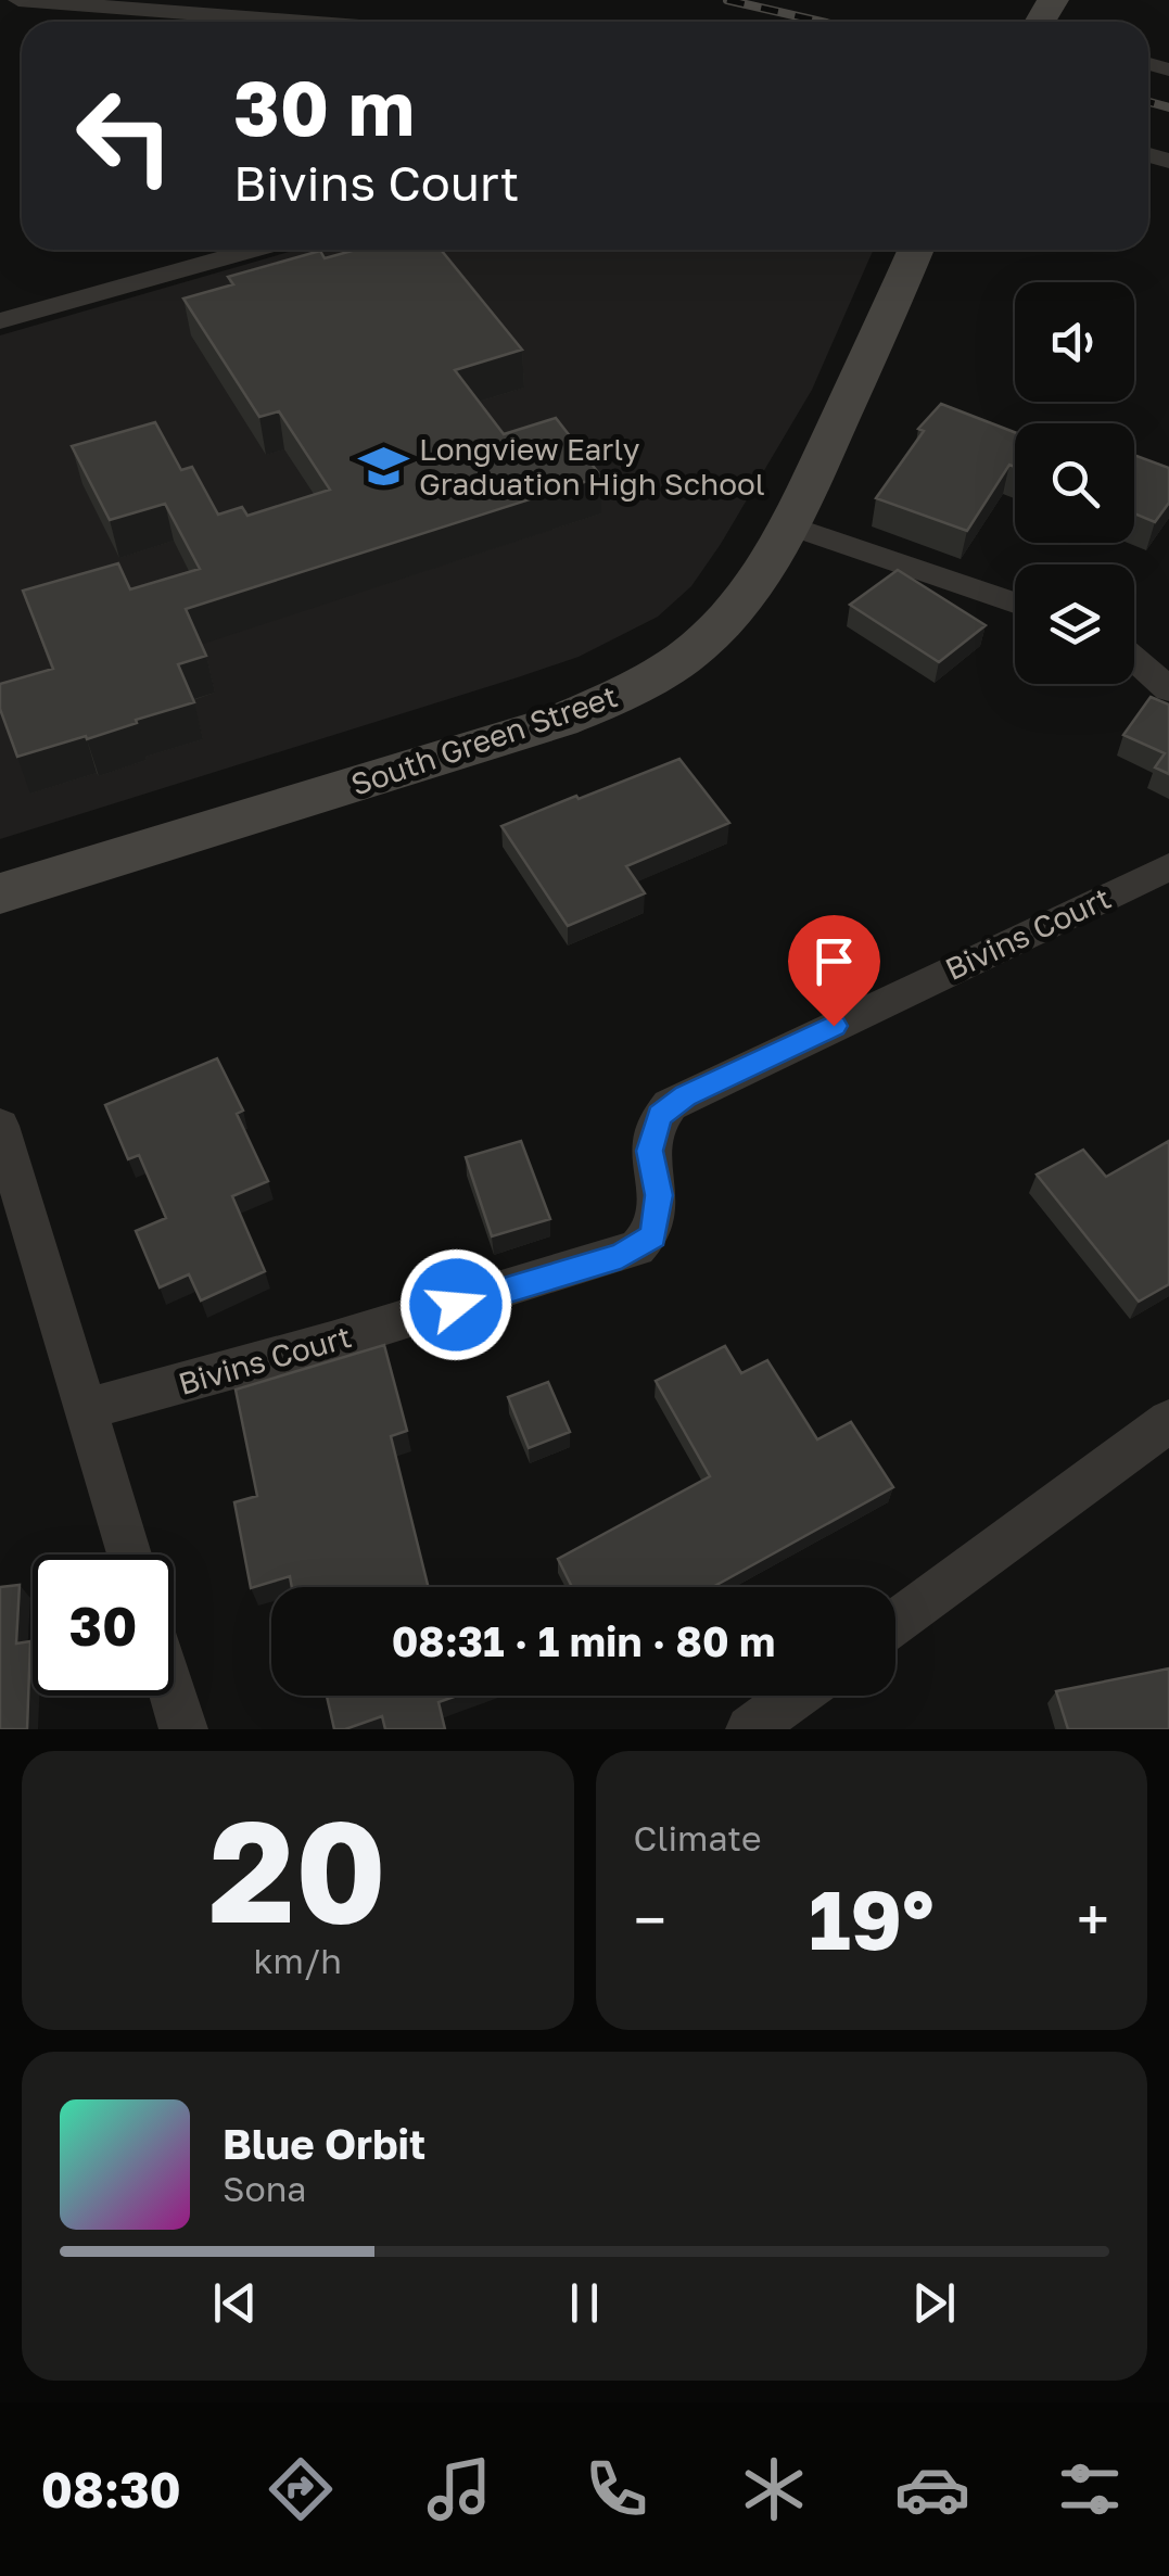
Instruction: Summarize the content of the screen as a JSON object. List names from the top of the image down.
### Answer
{
  "streets": {
    "street": ["South Green Street", "Bivins Court"]
  },
  "places": {
    "school or university": ["Longview Early Graduation High School"]
  },
  "page": {
    "turn": ["30 m", "Bivins Court"],
    "limit": "30",
    "trip": "08:31 · 1 min · 80 m",
    "tile": [
      ["20", "km/h"],
      "Climate"
    ],
    "heat": ["−", "19°", "+"],
    "song": ["Blue Orbit", "Sona"],
    "tabs": "08:30"
  }
}
